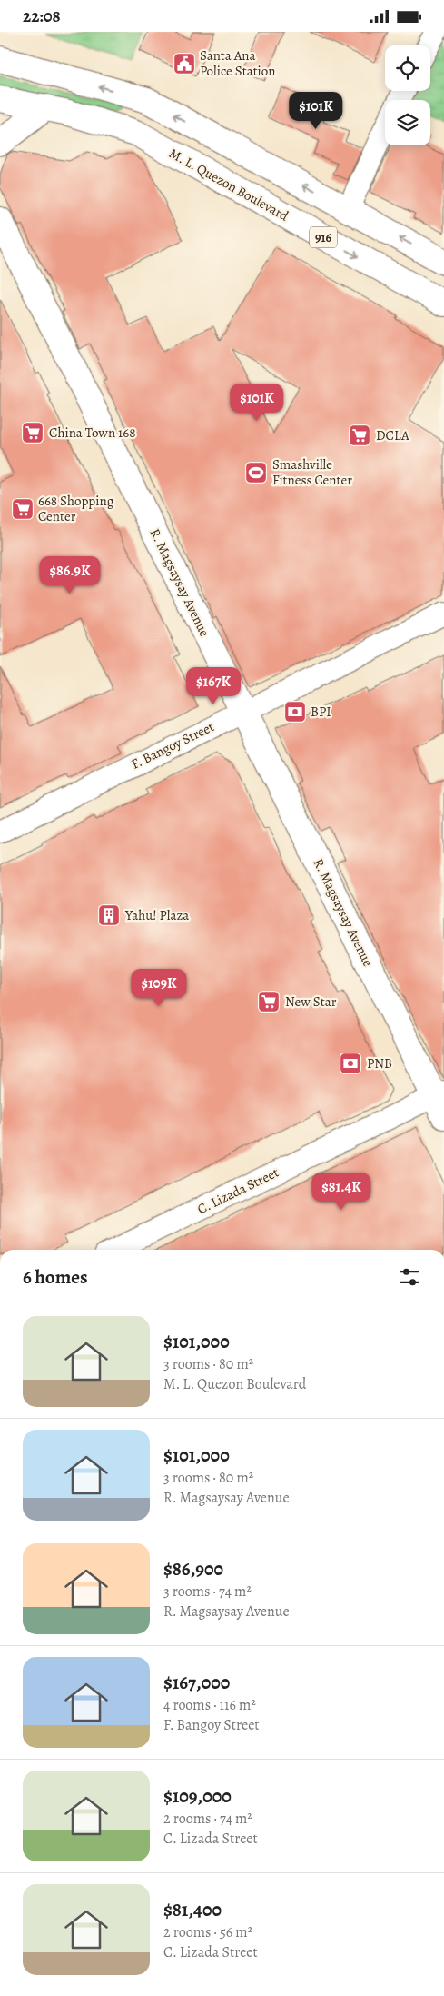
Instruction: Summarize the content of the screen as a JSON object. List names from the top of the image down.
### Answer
{
  "streets": {
    "main road": ["M. L. Quezon Boulevard", "916", "R. Magsaysay Avenue"],
    "street": ["F. Bangoy Street", "C. Lizada Street"]
  },
  "crossings": [
    ["R. Magsaysay Avenue", "F. Bangoy Street"],
    ["R. Magsaysay Avenue", "C. Lizada Street"]
  ],
  "places": {
    "public building": ["Santa Ana Police Station"],
    "supermarket": [
      "China Town 168",
      "DCLA",
      "668 Shopping Center",
      "New Star"
    ],
    "sports": ["Smashville Fitness Center"],
    "bank": ["BPI", "PNB"],
    "building": ["Yahu! Plaza"]
  },
  "page": {
    "status": "22:08",
    "price": [
      "$101K",
      "$101K",
      "$86.9K",
      "$167K",
      "$109K",
      "$81.4K"
    ],
    "heading": "6 homes",
    "list": [
      {
        "name": "$101,000",
        "note": "3 rooms · 80 m² · M. L. Quezon Boulevard"
      },
      {
        "name": "$101,000",
        "note": "3 rooms · 80 m² · R. Magsaysay Avenue"
      },
      {
        "name": "$86,900",
        "note": "3 rooms · 74 m² · R. Magsaysay Avenue"
      },
      {
        "name": "$167,000",
        "note": "4 rooms · 116 m² · F. Bangoy Street"
      },
      {
        "name": "$109,000",
        "note": "2 rooms · 74 m² · C. Lizada Street"
      },
      {
        "name": "$81,400",
        "note": "2 rooms · 56 m² · C. Lizada Street"
      }
    ]
  }
}
